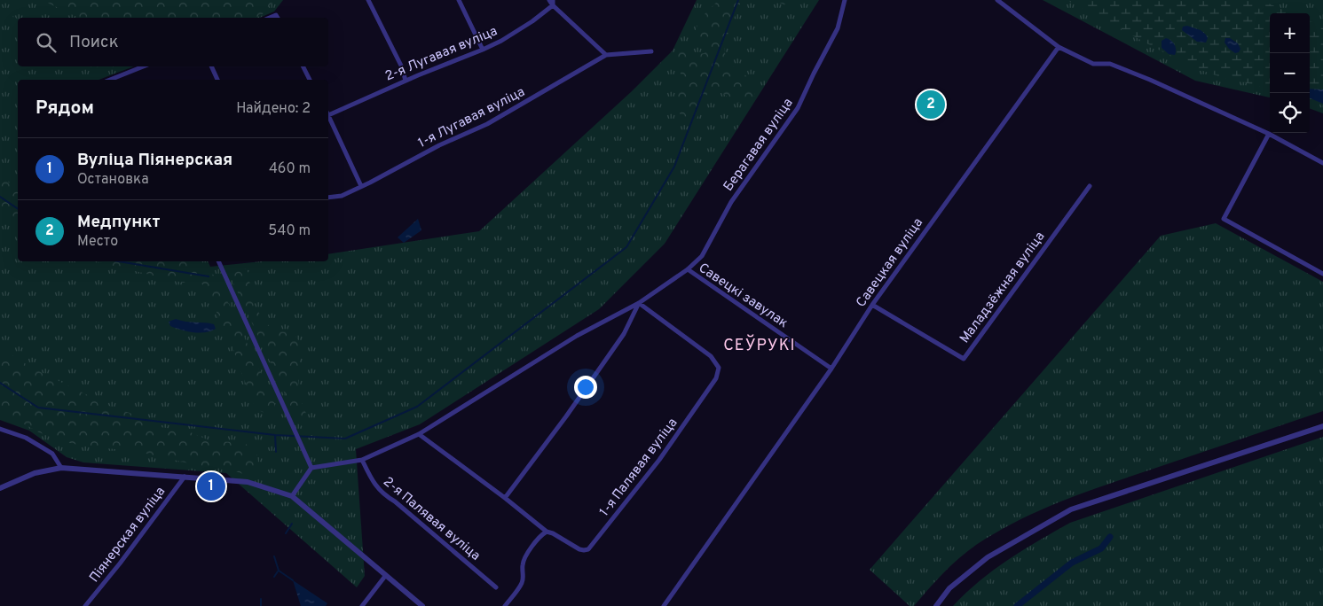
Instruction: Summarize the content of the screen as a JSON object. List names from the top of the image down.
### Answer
{
  "streets": {
    "street": [
      "2-я Лугавая вуліца",
      "1-я Лугавая вуліца",
      "Берагавая вуліца",
      "Савецкая вуліца",
      "Маладзёжная вуліца",
      "Савецкі завулак",
      "1-я Палявая вуліца",
      "2-я Палявая вуліца",
      "Піянерская вуліца"
    ]
  },
  "crossings": [
    ["Берагавая вуліца", "Савецкі завулак"],
    ["Берагавая вуліца", "1-я Палявая вуліца"],
    ["Берагавая вуліца", "2-я Палявая вуліца"],
    ["Савецкая вуліца", "Маладзёжная вуліца"],
    ["Савецкая вуліца", "Савецкі завулак"]
  ],
  "districts": ["СЕЎРУКІ"],
  "page": {
    "map_buttons": ["+", "−"],
    "search": "Поиск",
    "heading": ["Рядом", "Найдено: 2"],
    "pins": ["2", "1"],
    "list": [
      {
        "mark": "1",
        "name": "Вуліца Піянерская",
        "note": "Остановка",
        "value": "460 m"
      },
      {
        "mark": "2",
        "name": "Медпункт",
        "note": "Место",
        "value": "540 m"
      }
    ]
  }
}
